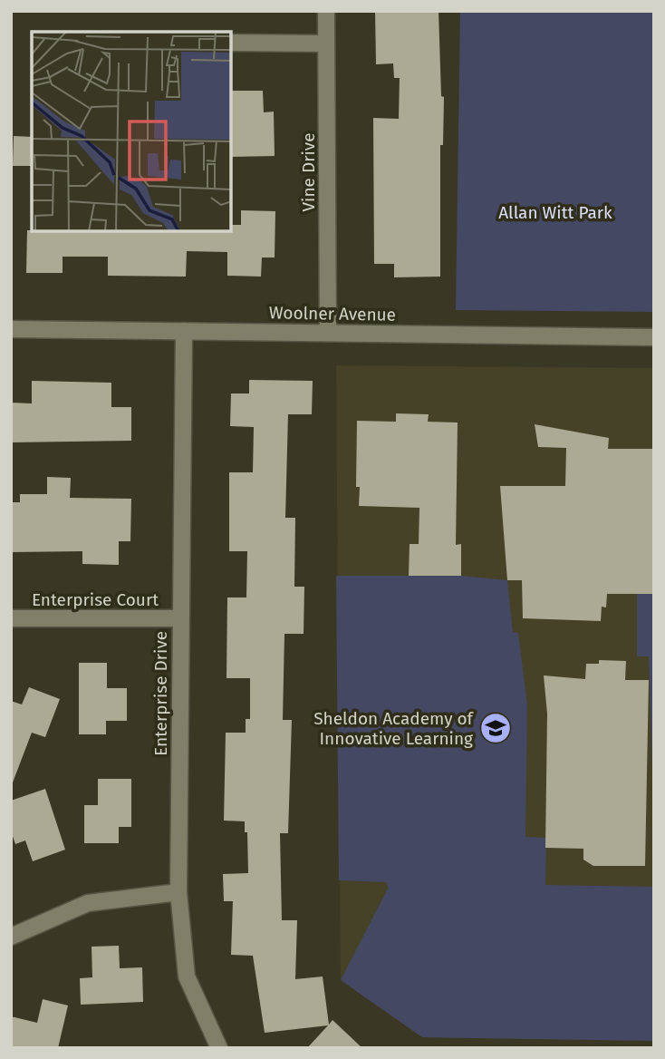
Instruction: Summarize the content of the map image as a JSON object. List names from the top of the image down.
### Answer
{
  "streets": {
    "street": [
      "Vine Drive",
      "Woolner Avenue",
      "Enterprise Court",
      "Enterprise Drive"
    ]
  },
  "crossings": [
    ["Vine Drive", "Woolner Avenue"],
    ["Woolner Avenue", "Enterprise Drive"],
    ["Enterprise Court", "Enterprise Drive"]
  ],
  "parks": ["Allan Witt Park"],
  "places": {
    "school or university": ["Sheldon Academy of Innovative Learning"]
  }
}
